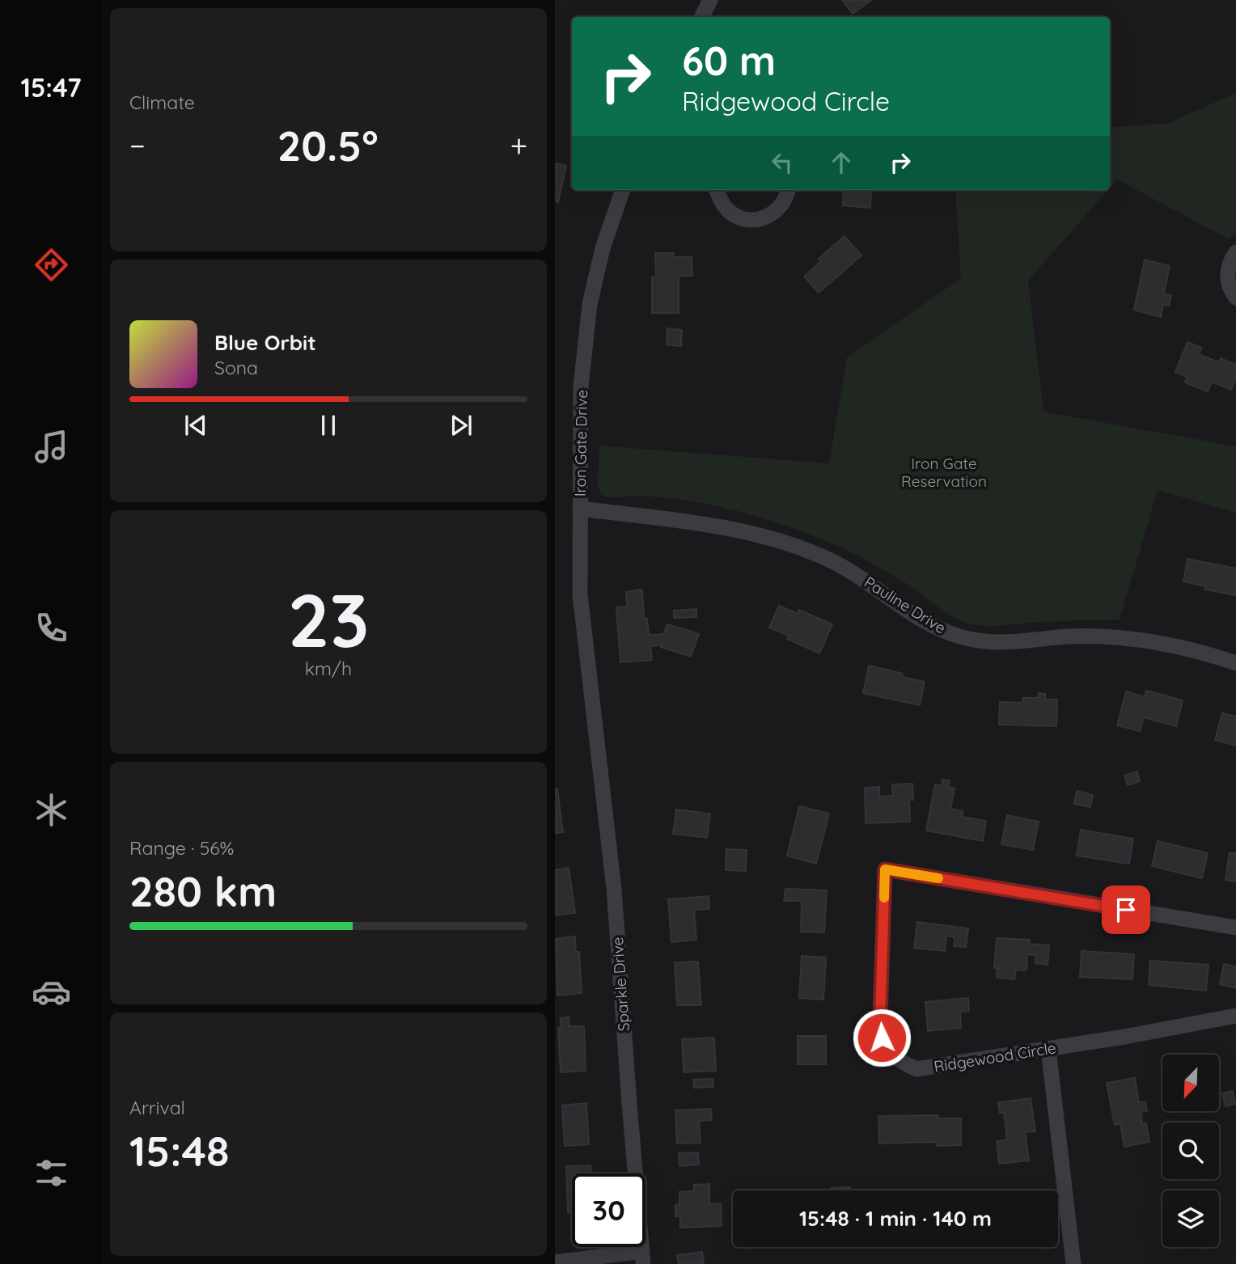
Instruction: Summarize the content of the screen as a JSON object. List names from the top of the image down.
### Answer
{
  "streets": {
    "street": [
      "Iron Gate Drive",
      "Pauline Drive",
      "Sparkle Drive",
      "Ridgewood Circle"
    ]
  },
  "crossings": [
    ["Iron Gate Drive", "Pauline Drive"],
    ["Iron Gate Drive", "Sparkle Drive"]
  ],
  "parks": ["Iron Gate Reservation"],
  "north": "bottom left",
  "page": {
    "tabs": "15:47",
    "tile": [
      "Climate",
      ["23", "km/h"],
      ["Range · 56%", "280 km"],
      ["Arrival", "15:48"]
    ],
    "turn": ["60 m", "Ridgewood Circle"],
    "heat": ["−", "20.5°", "+"],
    "song": ["Blue Orbit", "Sona"],
    "limit": "30",
    "trip": "15:48 · 1 min · 140 m"
  }
}
